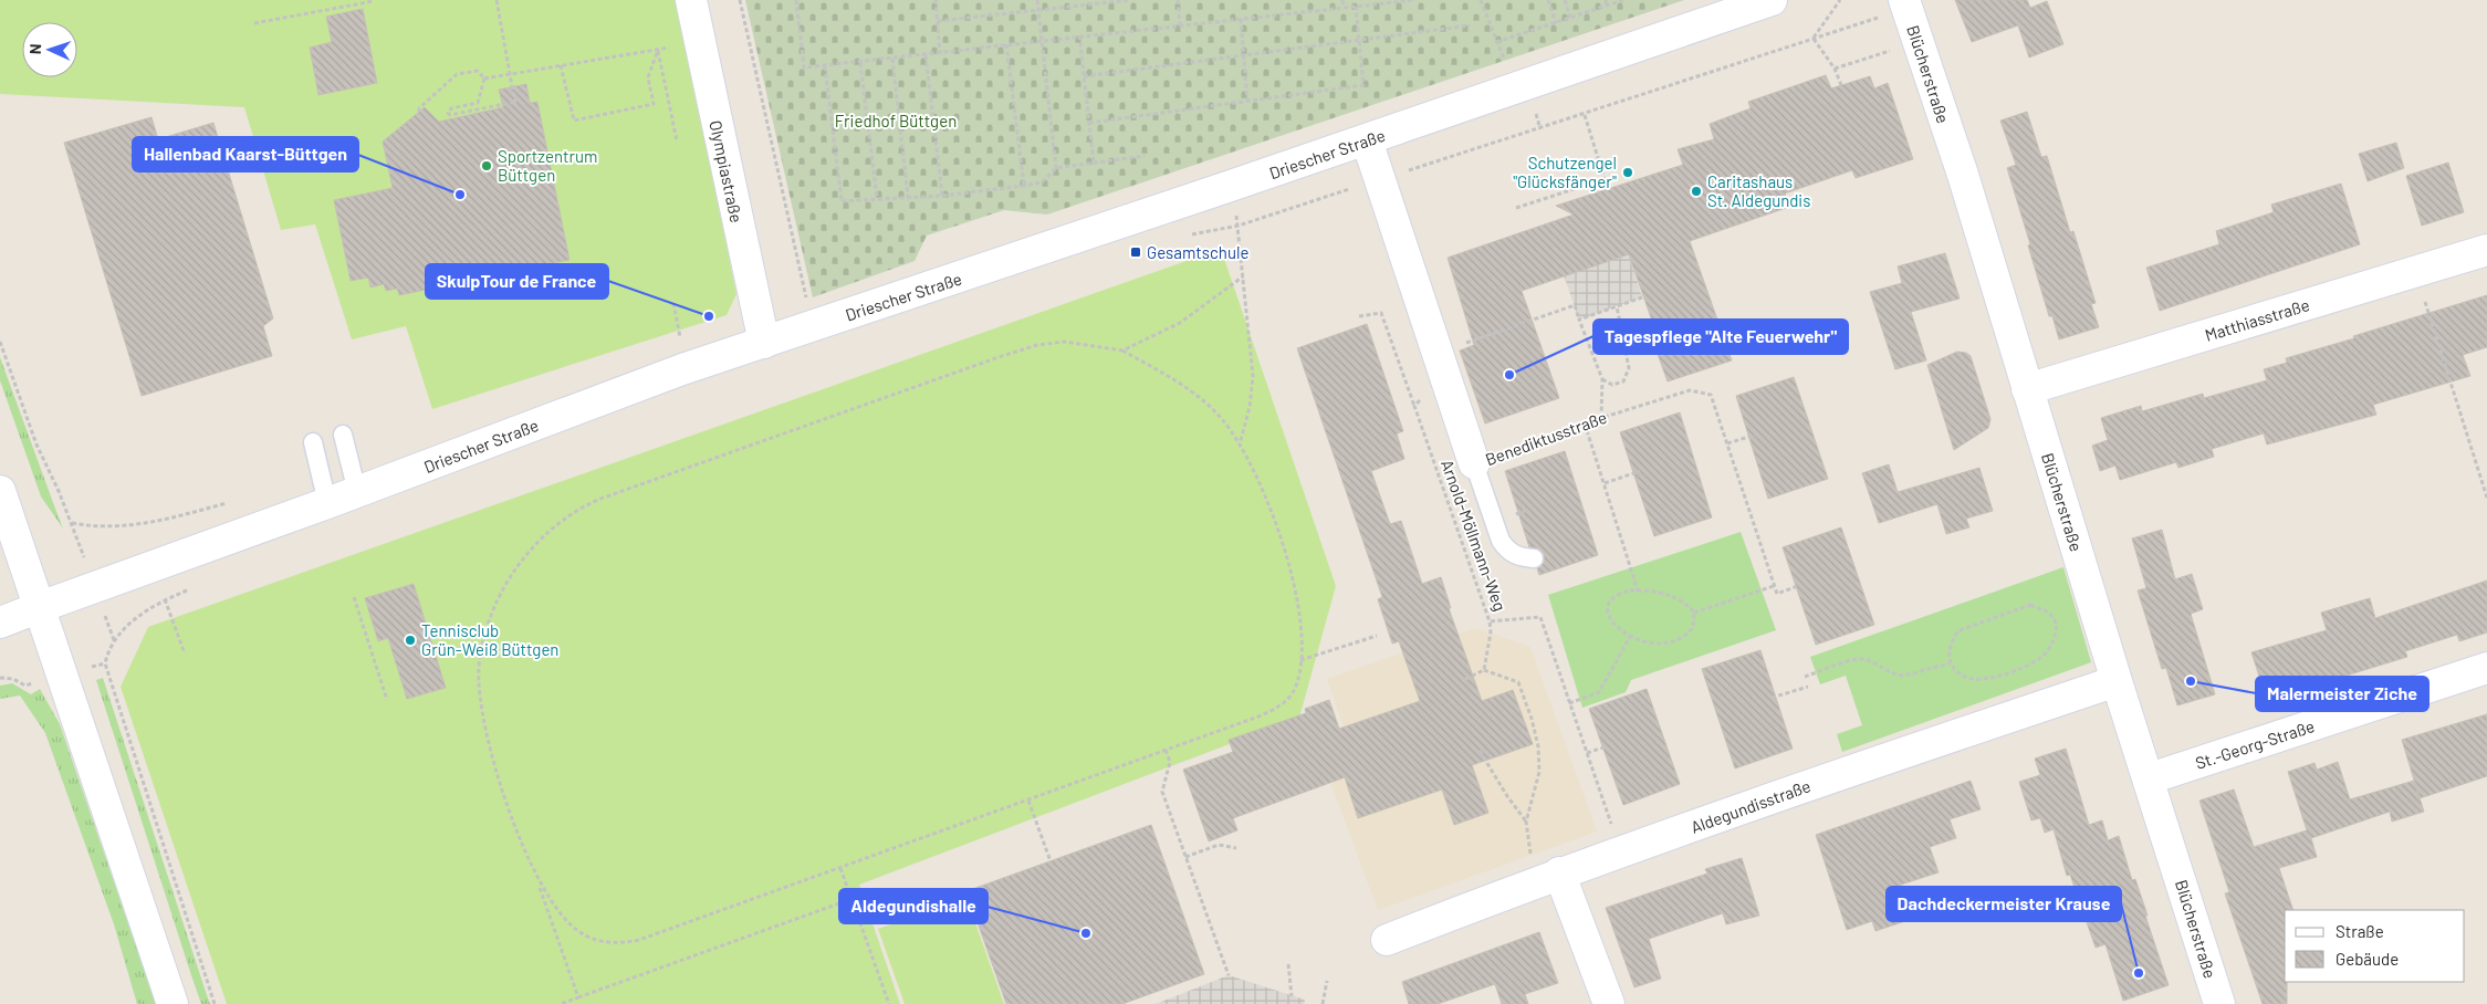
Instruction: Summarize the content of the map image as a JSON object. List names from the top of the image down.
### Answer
{
  "streets": {
    "street": [
      "Blücherstraße",
      "Driescher Straße",
      "Olympiastraße",
      "Matthiasstraße",
      "Benediktusstraße",
      "St.-Georg-Straße",
      "Aldegundisstraße"
    ],
    "path": ["Arnold-Möllmann-Weg"]
  },
  "crossings": [
    ["Blücherstraße", "Matthiasstraße"],
    ["Blücherstraße", "St.-Georg-Straße"],
    ["Blücherstraße", "Aldegundisstraße"],
    ["Driescher Straße", "Olympiastraße"],
    ["Driescher Straße", "Benediktusstraße"],
    ["Arnold-Möllmann-Weg", "Aldegundisstraße"]
  ],
  "parks": ["Friedhof Büttgen"],
  "places": {
    "other": [
      "Sportzentrum Büttgen",
      "Schutzengel \"Glücksfänger\"",
      "Caritashaus St. Aldegundis",
      "Hallenbad Kaarst-Büttgen",
      "SkulpTour de France",
      "Tagespflege \"Alte Feuerwehr\"",
      "Tennisclub Grün-Weiß Büttgen",
      "Malermeister Ziche",
      "Aldegundishalle",
      "Dachdeckermeister Krause"
    ],
    "transit": ["Gesamtschule"]
  },
  "legend": ["Straße", "Gebäude"],
  "north": "left"
}
